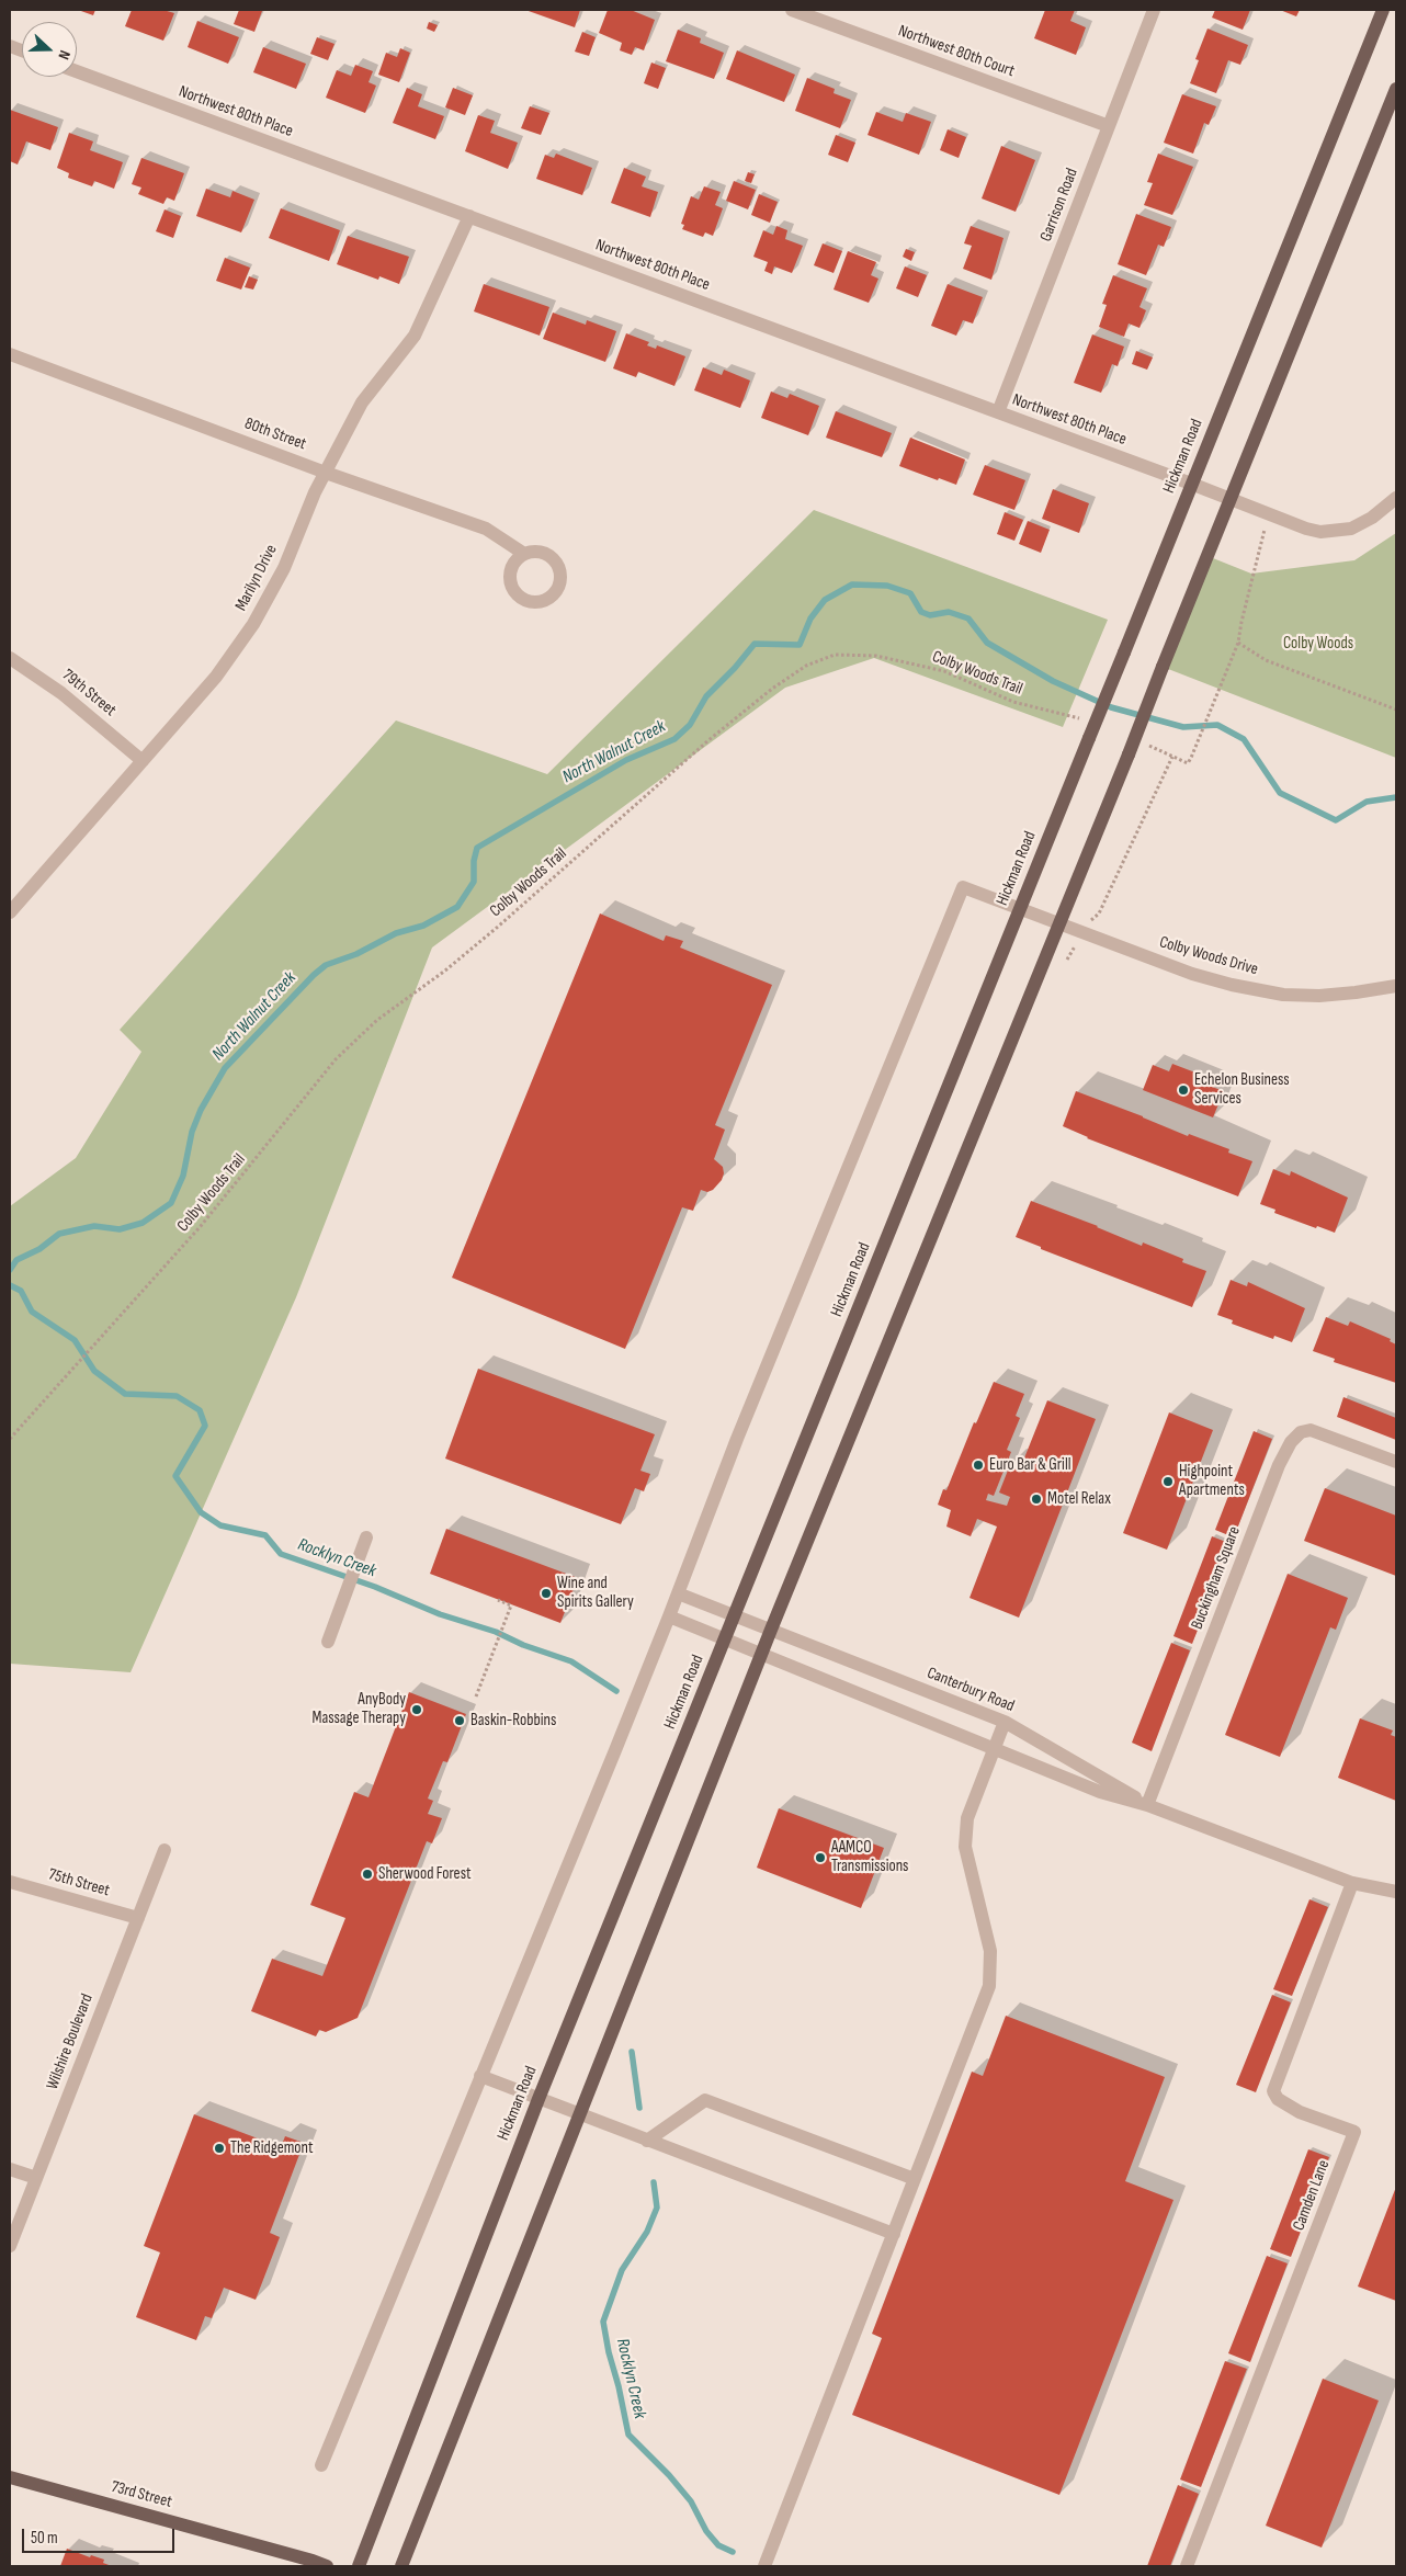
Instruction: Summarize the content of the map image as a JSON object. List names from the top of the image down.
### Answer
{
  "streets": {
    "main road": ["Hickman Road", "73rd Street"],
    "street": [
      "Northwest 80th Court",
      "Northwest 80th Place",
      "Garrison Road",
      "80th Street",
      "Marilyn Drive",
      "79th Street",
      "Colby Woods Drive",
      "Buckingham Square",
      "Canterbury Road",
      "75th Street",
      "Wilshire Boulevard",
      "Camden Lane"
    ],
    "path": ["Colby Woods Trail"]
  },
  "crossings": [
    ["Northwest 80th Court", "Garrison Road"],
    ["Northwest 80th Place", "Garrison Road"],
    ["Northwest 80th Place", "Hickman Road"],
    ["Northwest 80th Place", "Marilyn Drive"],
    ["80th Street", "Marilyn Drive"],
    ["Hickman Road", "Colby Woods Drive"],
    ["Hickman Road", "Canterbury Road"],
    ["Marilyn Drive", "79th Street"],
    ["Colby Woods Drive", "Canterbury Road"],
    ["Buckingham Square", "Canterbury Road"],
    ["Canterbury Road", "Camden Lane"],
    ["75th Street", "Wilshire Boulevard"]
  ],
  "water": ["North Walnut Creek", "Rocklyn Creek"],
  "parks": ["Colby Woods"],
  "places": [
    "Echelon Business Services",
    "Euro Bar & Grill",
    "Highpoint Apartments",
    "Motel Relax",
    "Wine and Spirits Gallery",
    "AnyBody Massage Therapy",
    "Baskin-Robbins",
    "AAMCO Transmissions",
    "Sherwood Forest",
    "The Ridgemont"
  ],
  "scale_bar": "50 m",
  "north": "right"
}
